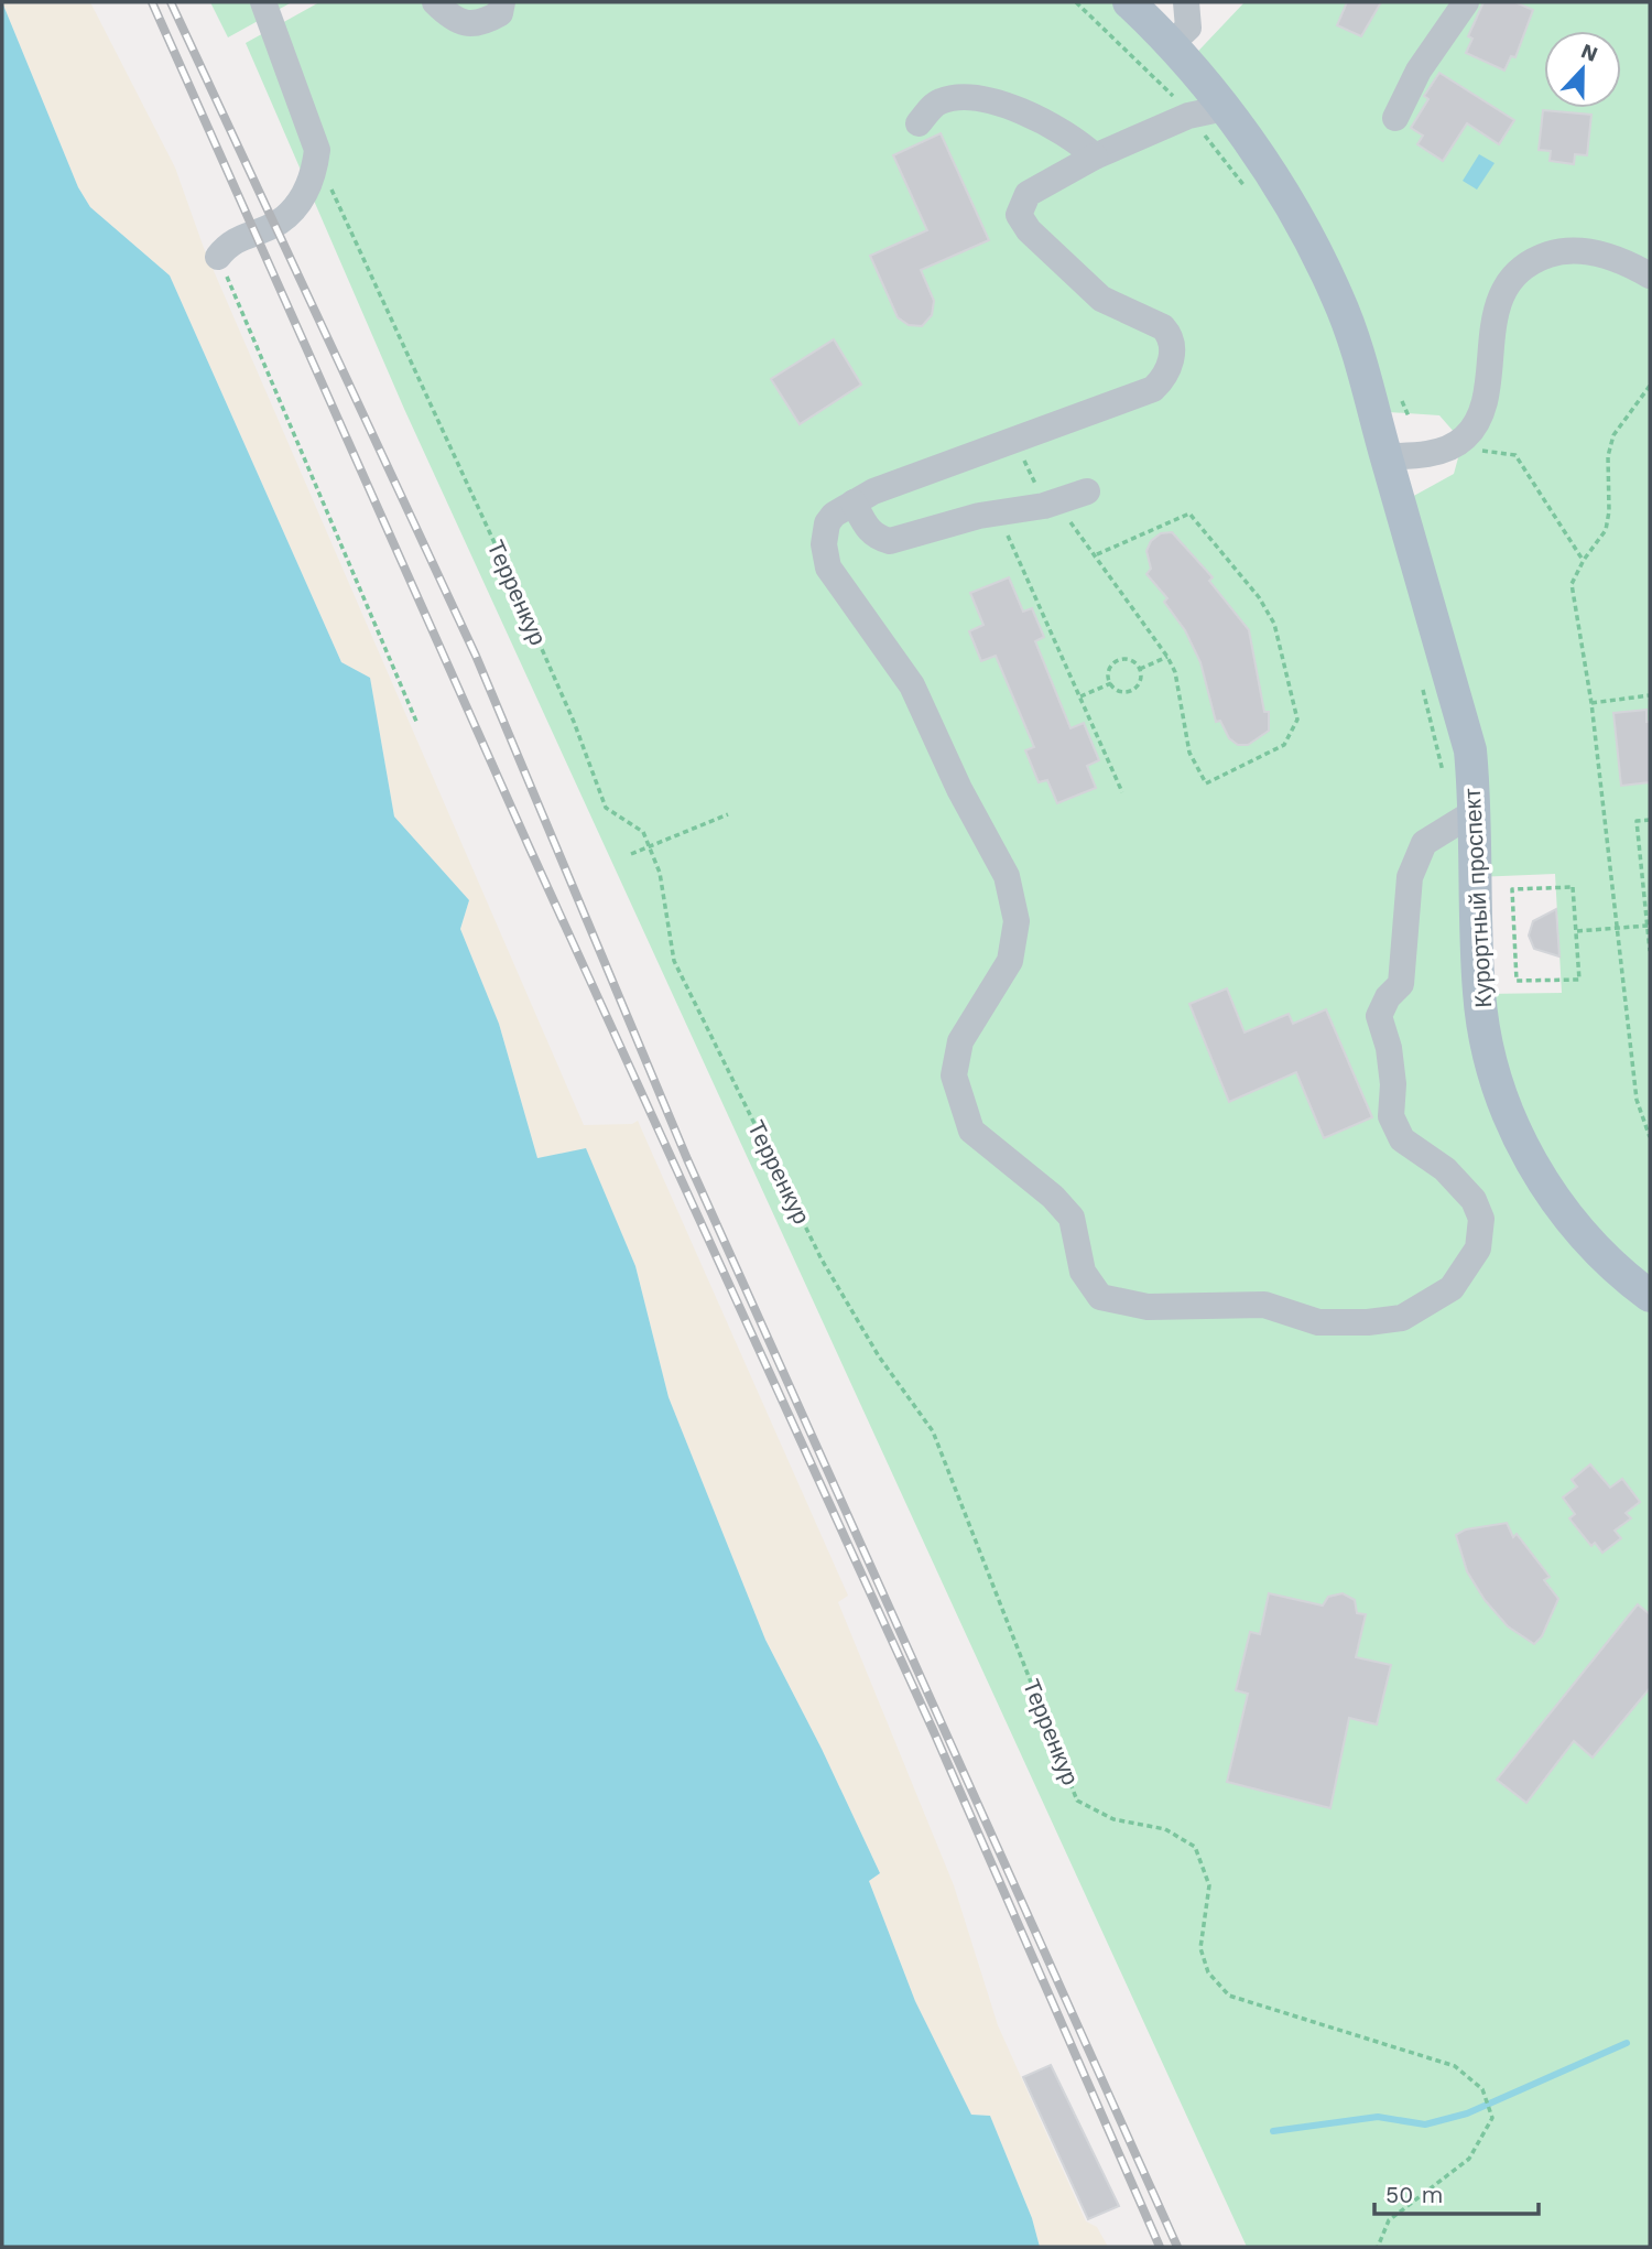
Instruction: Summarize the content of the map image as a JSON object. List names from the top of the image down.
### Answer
{
  "streets": {
    "main road": ["Курортный проспект"],
    "path": ["Терренкур"]
  },
  "scale_bar": "50 m",
  "north": "top"
}
